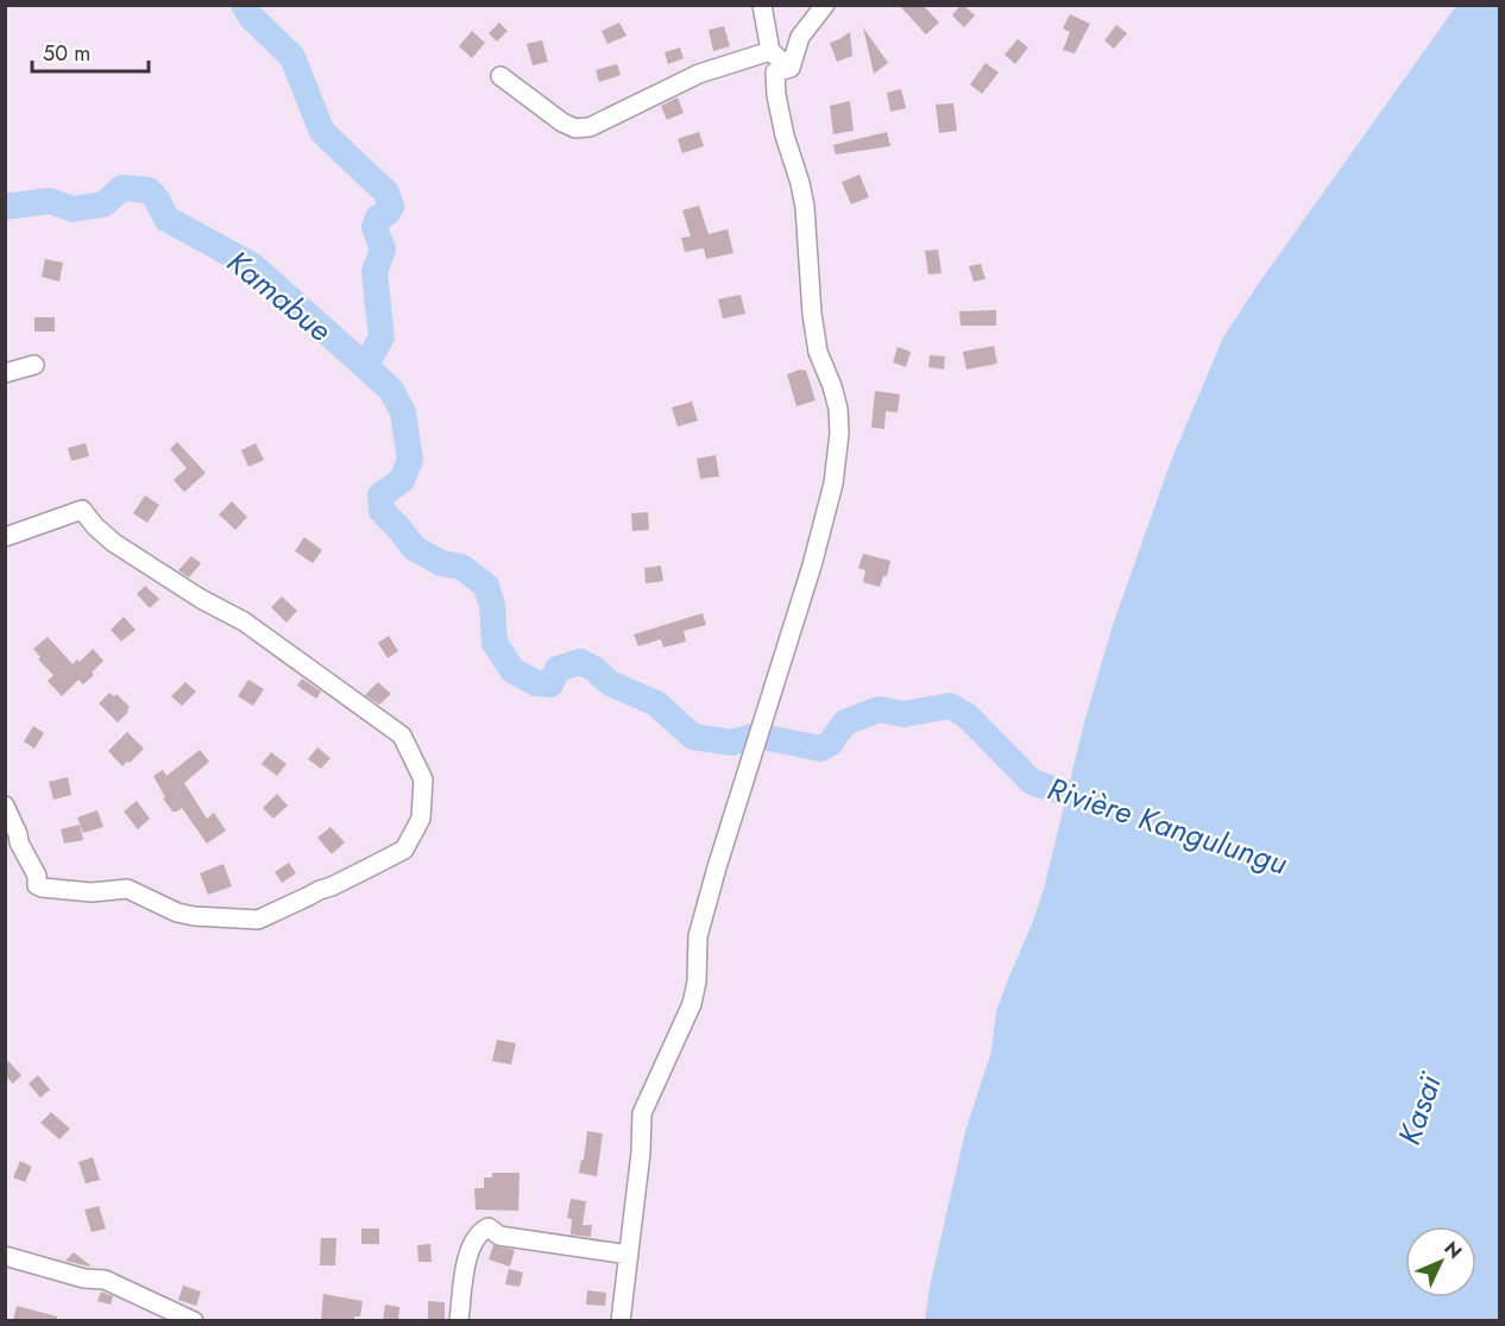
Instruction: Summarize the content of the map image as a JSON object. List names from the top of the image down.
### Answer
{
  "water": ["Kamabue", "Rivière Kangulungu", "Kasaï"],
  "scale_bar": "50 m",
  "north": "top right"
}
